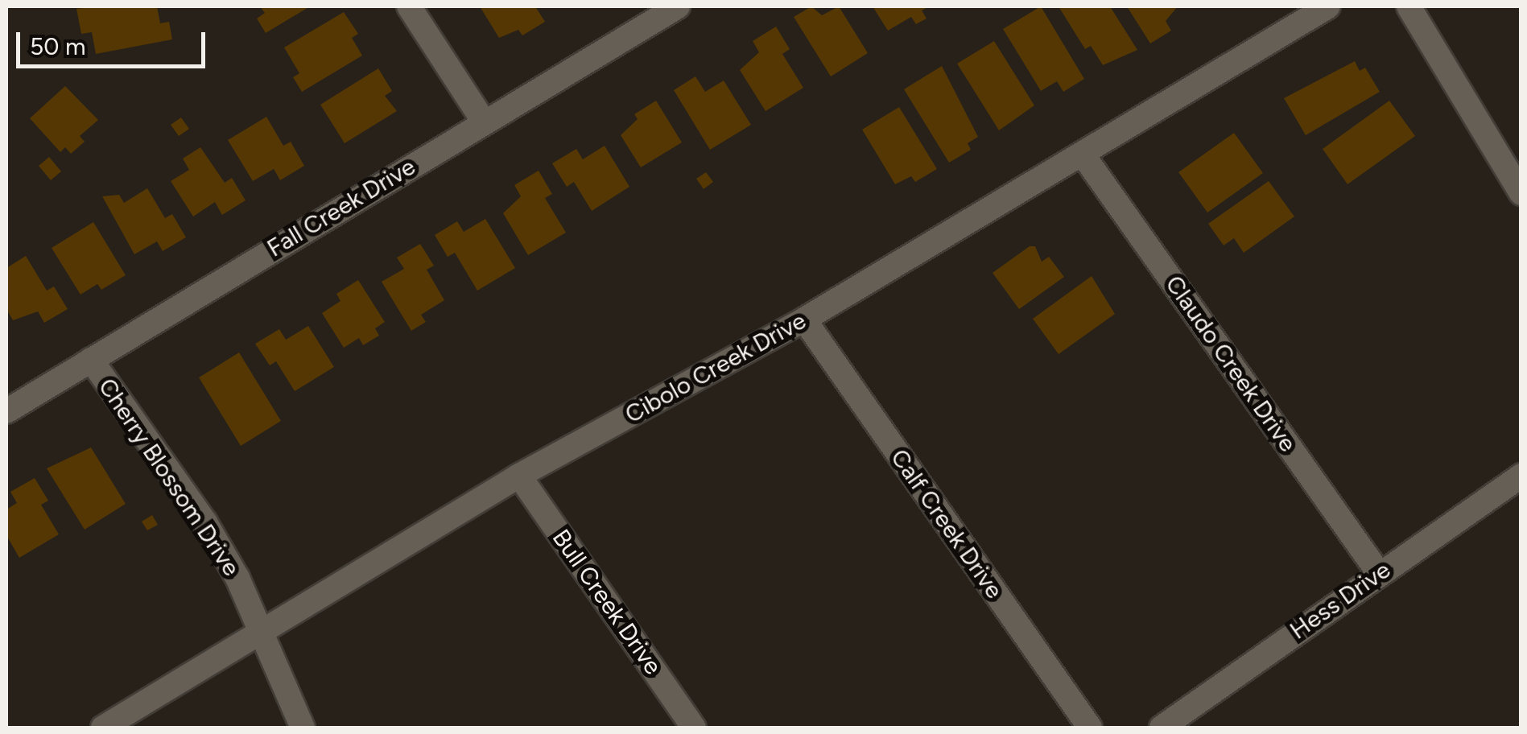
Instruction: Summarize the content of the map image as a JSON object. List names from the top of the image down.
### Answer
{
  "streets": {
    "street": [
      "Fall Creek Drive",
      "Claudo Creek Drive",
      "Cibolo Creek Drive",
      "Cherry Blossom Drive",
      "Calf Creek Drive",
      "Hess Drive",
      "Bull Creek Drive"
    ]
  },
  "crossings": [
    ["Fall Creek Drive", "Cherry Blossom Drive"],
    ["Claudo Creek Drive", "Cibolo Creek Drive"],
    ["Claudo Creek Drive", "Hess Drive"],
    ["Cibolo Creek Drive", "Cherry Blossom Drive"],
    ["Cibolo Creek Drive", "Calf Creek Drive"],
    ["Cibolo Creek Drive", "Bull Creek Drive"]
  ],
  "scale_bar": "50 m"
}
